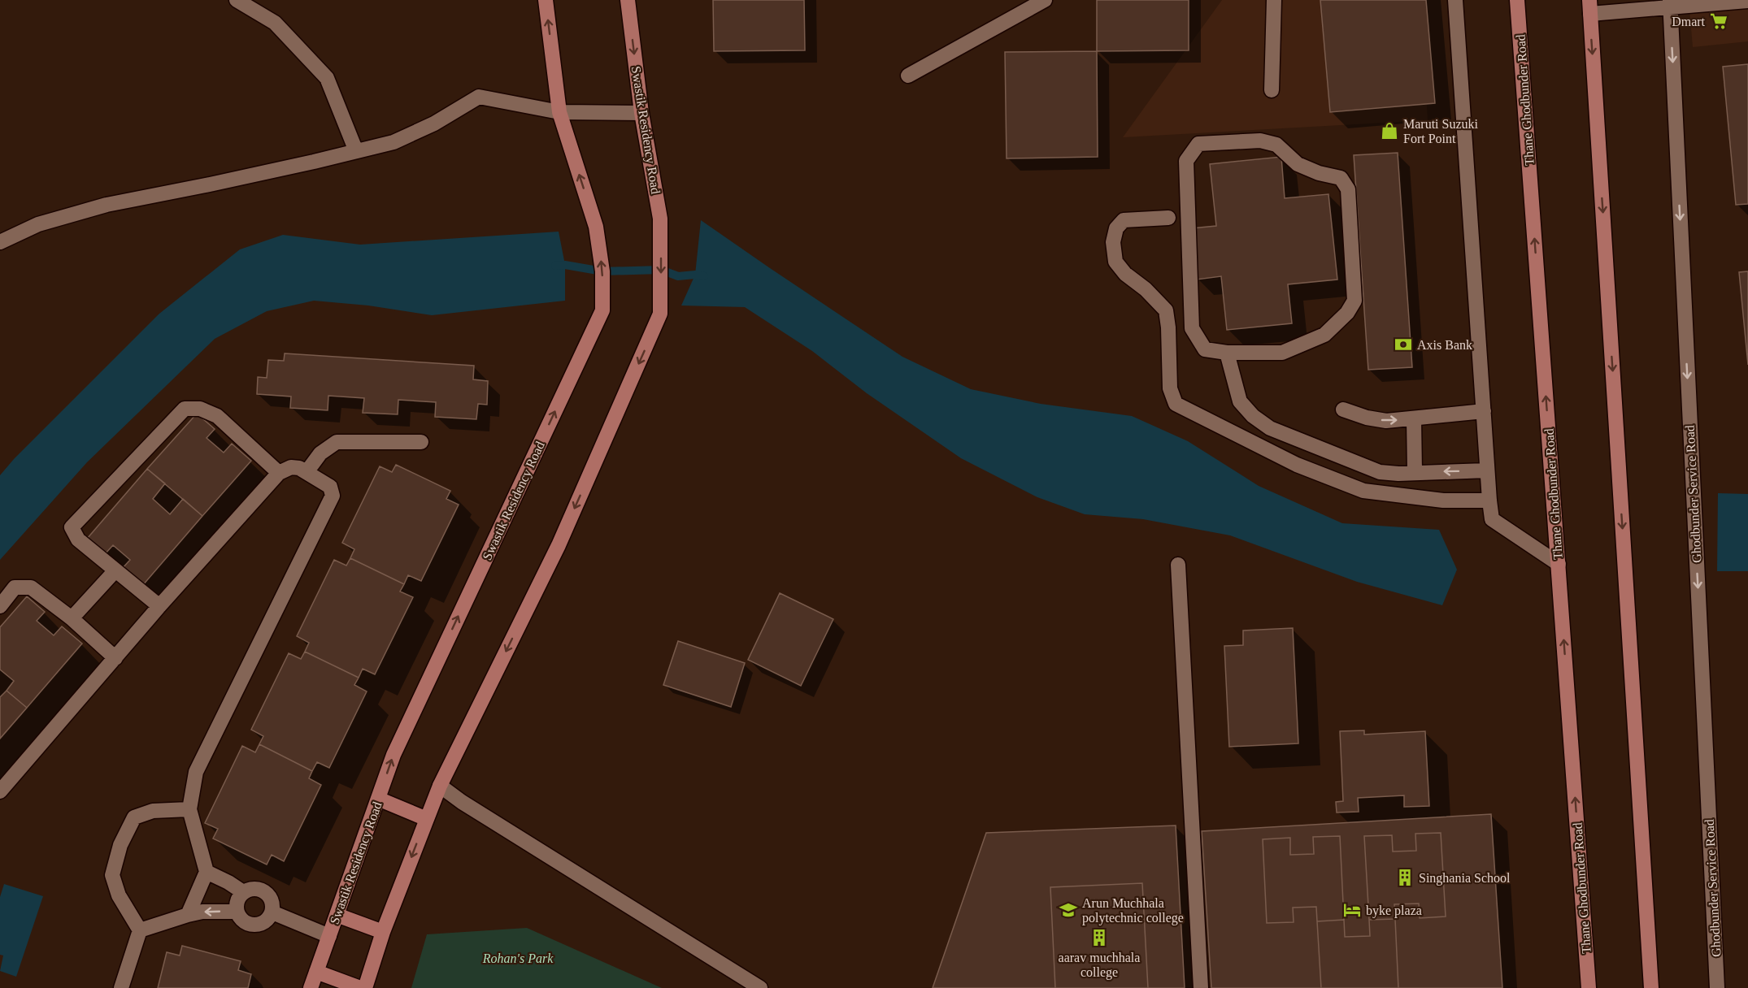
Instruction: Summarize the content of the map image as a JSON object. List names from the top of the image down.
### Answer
{
  "streets": {
    "main road": ["Thane Ghodbunder Road", "Swastik Residency Road"],
    "street": ["Ghodbunder Service Road"]
  },
  "one_way": ["Ghodbunder Service Road"],
  "parks": ["Rohan's Park"],
  "places": {
    "supermarket": ["Dmart"],
    "shop": ["Maruti Suzuki Fort Point"],
    "bank": ["Axis Bank"],
    "building": ["Singhania School", "aarav muchhala college"],
    "school or university": ["Arun Muchhala polytechnic college"],
    "hotel": ["byke plaza"]
  }
}
